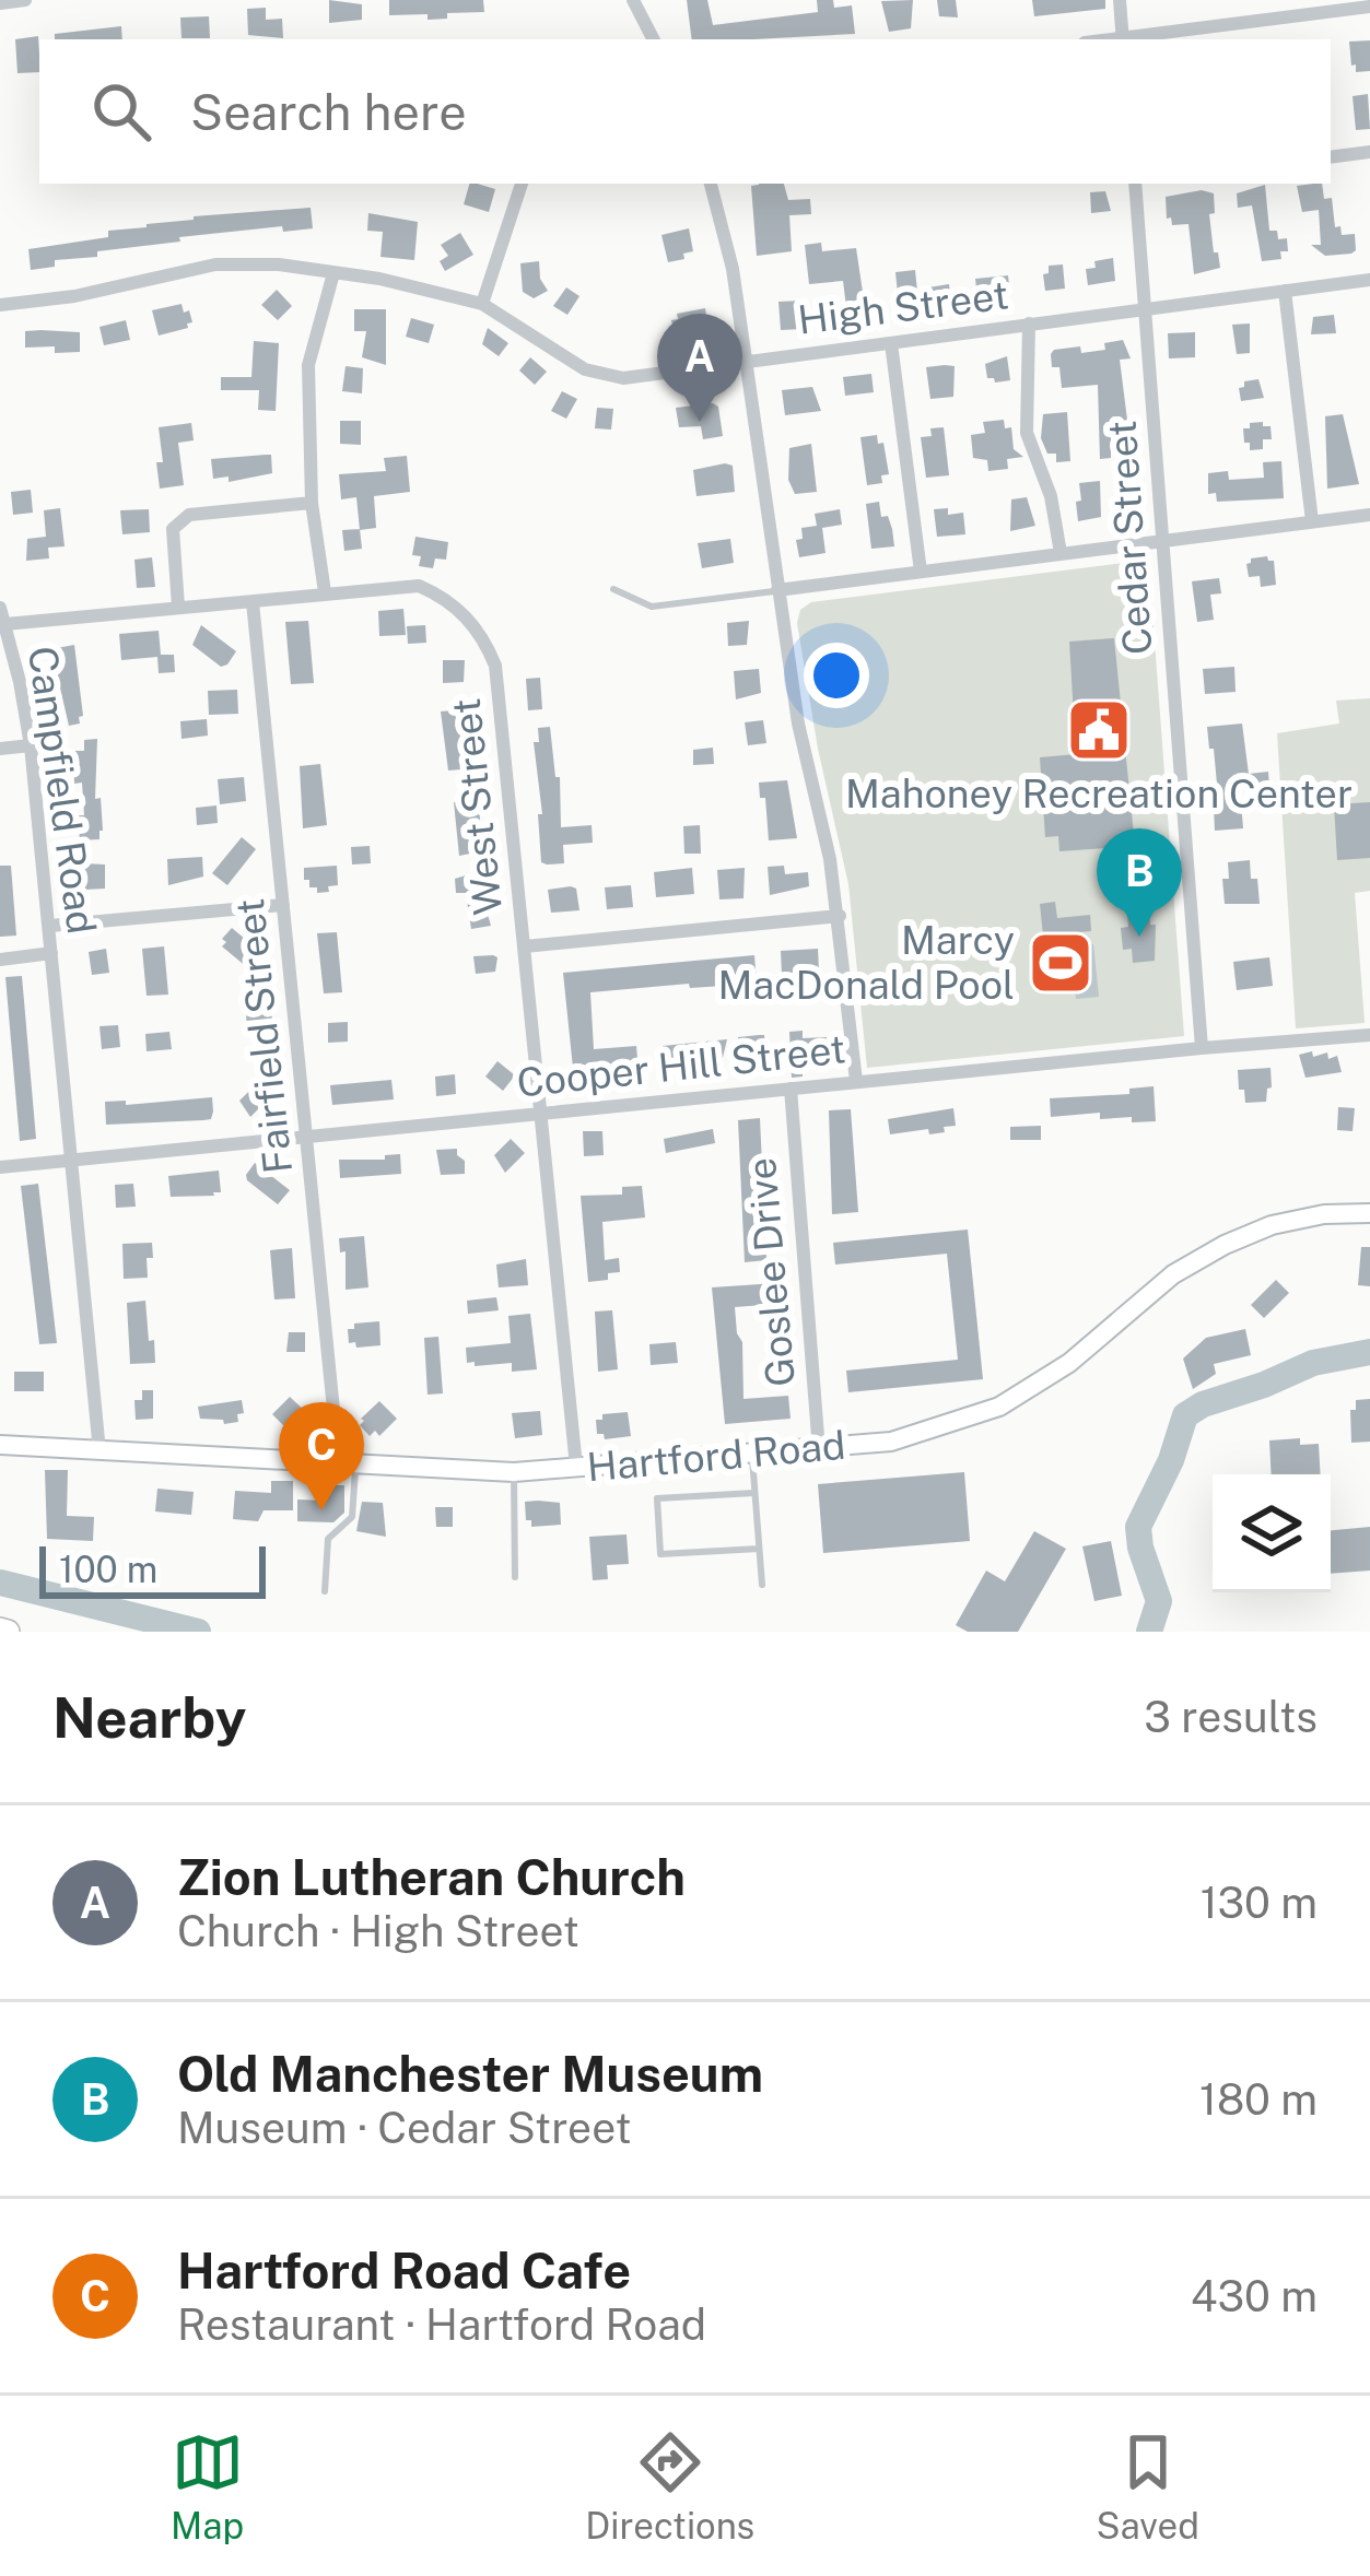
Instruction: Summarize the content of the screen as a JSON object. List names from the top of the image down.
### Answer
{
  "streets": {
    "main road": ["Hartford Road"],
    "street": [
      "High Street",
      "Cedar Street",
      "Campfield Road",
      "West Street",
      "Fairfield Street",
      "Cooper Hill Street",
      "Goslee Drive"
    ]
  },
  "crossings": [
    ["High Street", "Cedar Street"],
    ["Cedar Street", "Cooper Hill Street"],
    ["Campfield Road", "West Street"],
    ["Campfield Road", "Cooper Hill Street"],
    ["Campfield Road", "Hartford Road"],
    ["West Street", "Fairfield Street"],
    ["West Street", "Cooper Hill Street"],
    ["West Street", "Hartford Road"],
    ["Fairfield Street", "Cooper Hill Street"],
    ["Fairfield Street", "Hartford Road"],
    ["Cooper Hill Street", "Goslee Drive"],
    ["Goslee Drive", "Hartford Road"]
  ],
  "places": {
    "public building": ["Mahoney Recreation Center"],
    "sports": ["Marcy MacDonald Pool"]
  },
  "scale_bar": "100 m",
  "page": {
    "search": "Search here",
    "pins": ["A", "B", "C"],
    "scale": "100 m",
    "heading": ["Nearby", "3 results"],
    "list": [
      {
        "mark": "A",
        "name": "Zion Lutheran Church",
        "note": "Church · High Street",
        "value": "130 m"
      },
      {
        "mark": "B",
        "name": "Old Manchester Museum",
        "note": "Museum · Cedar Street",
        "value": "180 m"
      },
      {
        "mark": "C",
        "name": "Hartford Road Cafe",
        "note": "Restaurant · Hartford Road",
        "value": "430 m"
      }
    ],
    "nav": ["Map", "Directions", "Saved"]
  }
}
